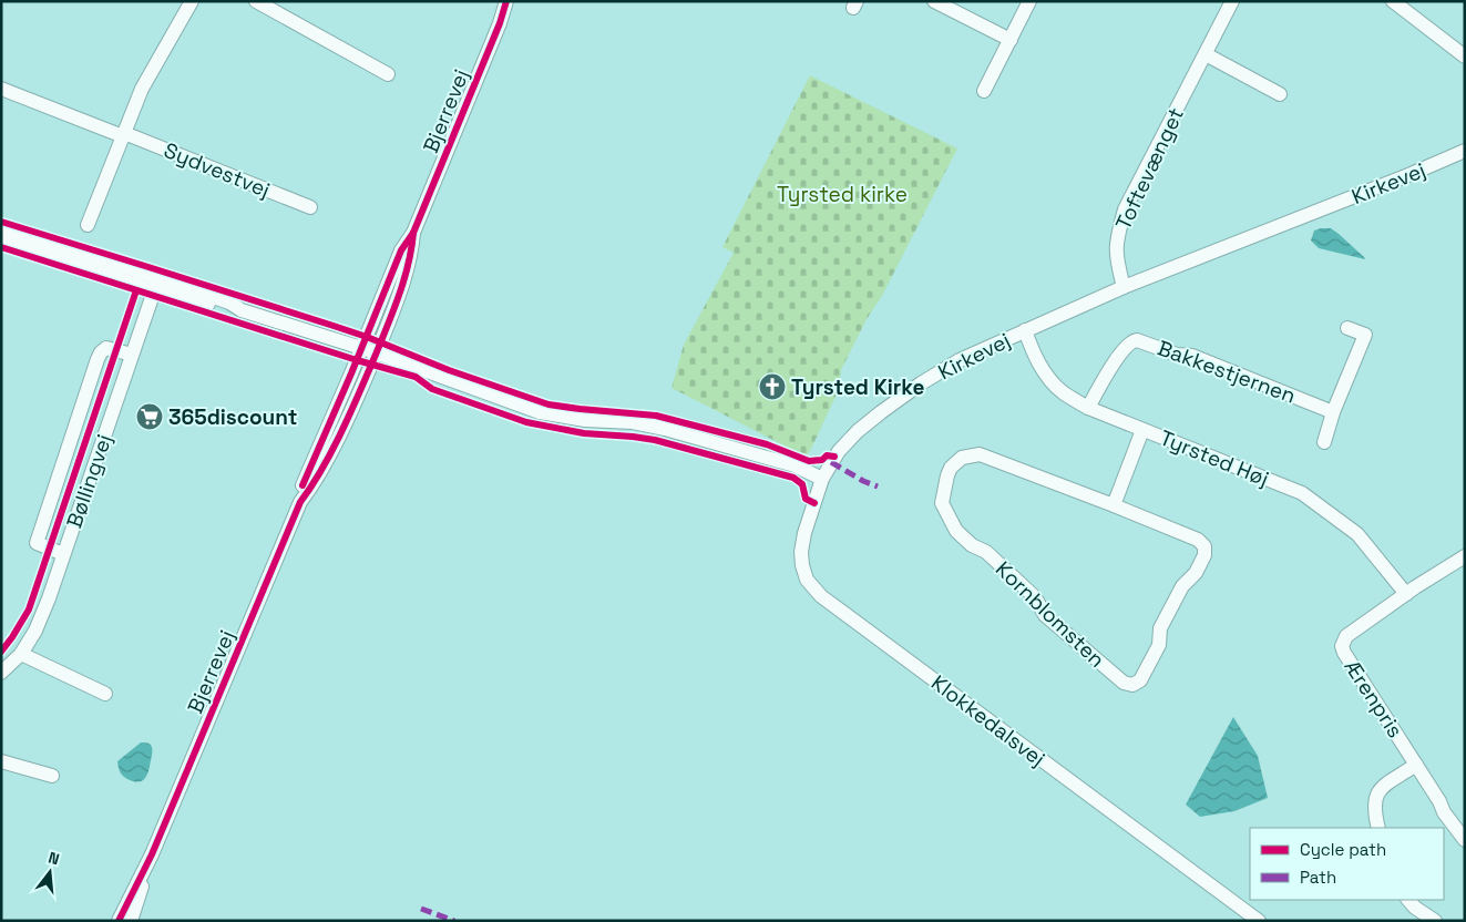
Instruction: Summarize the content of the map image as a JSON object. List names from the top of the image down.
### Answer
{
  "streets": {
    "street": [
      "Bjerrevej",
      "Toftevænget",
      "Sydvestvej",
      "Kirkevej",
      "Bakkestjernen",
      "Tyrsted Høj",
      "Bøllingvej",
      "Kornblomsten",
      "Ærenpris",
      "Klokkedalsvej"
    ]
  },
  "crossings": [
    ["Toftevænget", "Kirkevej"],
    ["Kirkevej", "Tyrsted Høj"],
    ["Kirkevej", "Klokkedalsvej"],
    ["Bakkestjernen", "Tyrsted Høj"],
    ["Tyrsted Høj", "Ærenpris"]
  ],
  "parks": ["Tyrsted kirke"],
  "places": {
    "church": ["Tyrsted Kirke"],
    "supermarket": ["365discount"]
  },
  "legend": ["Cycle path", "Path"],
  "north": "top"
}
